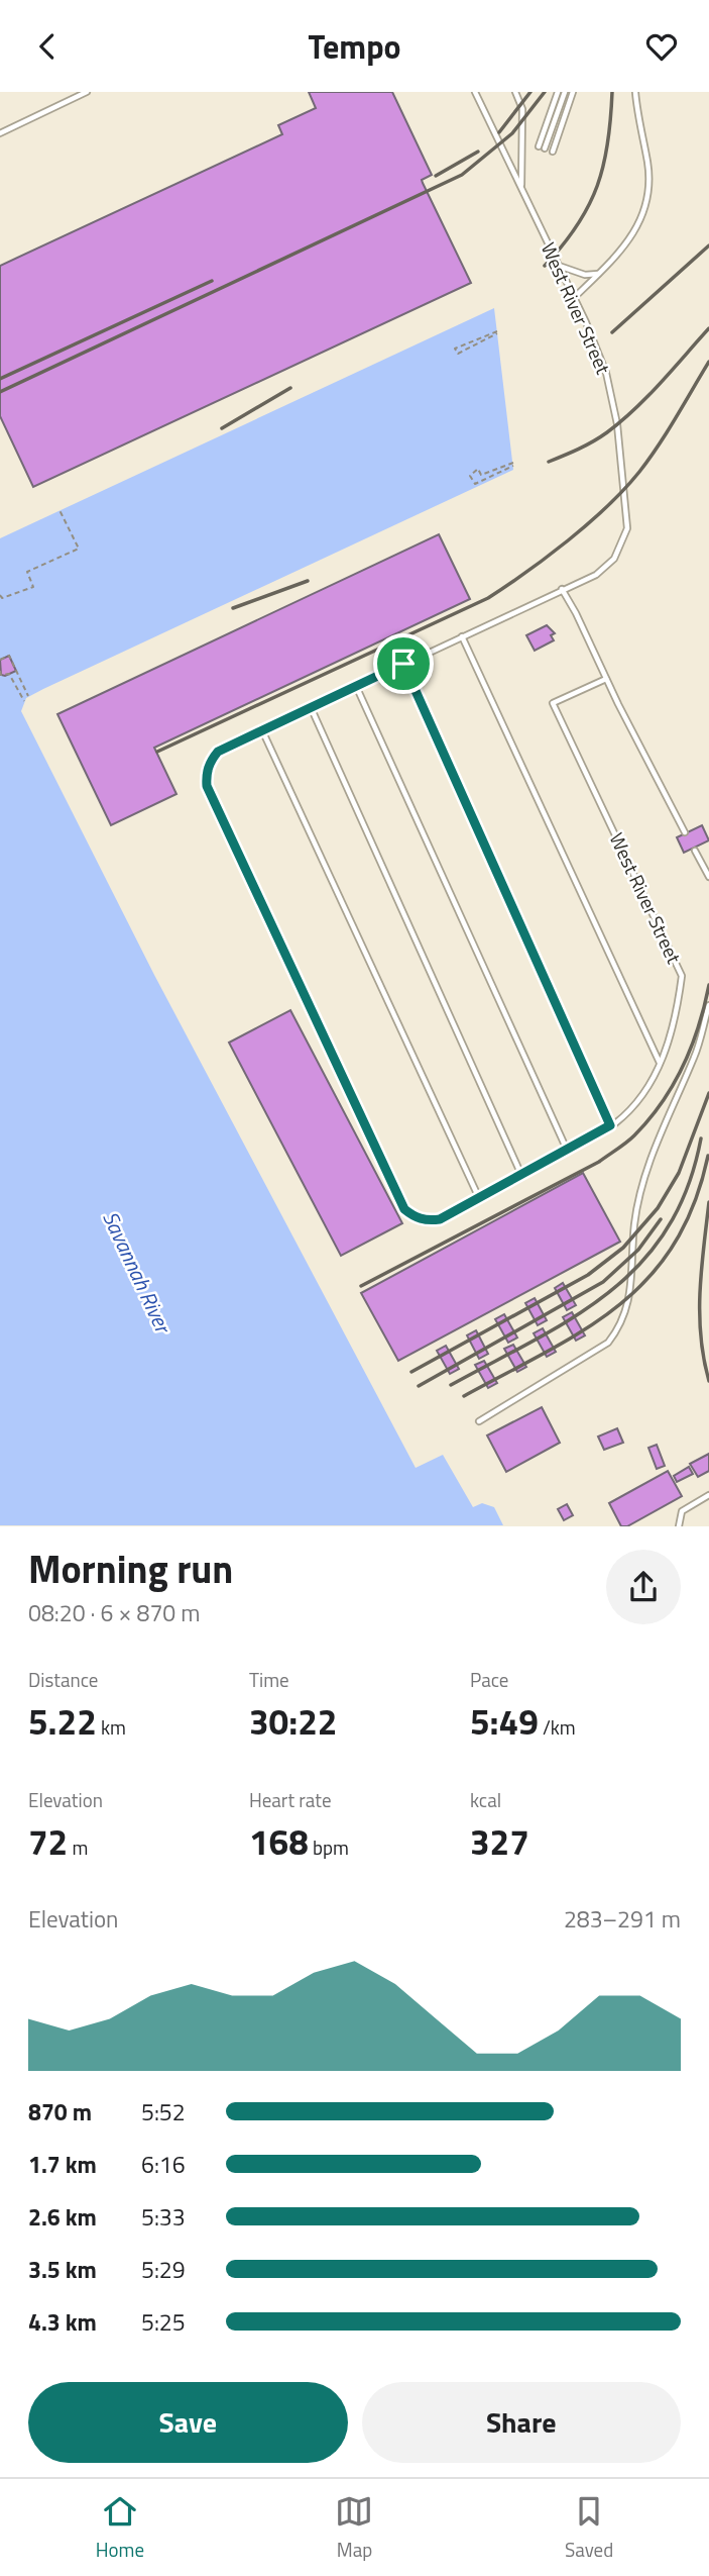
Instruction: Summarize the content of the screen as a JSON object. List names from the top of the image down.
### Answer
{
  "streets": {
    "lane": ["West River Street"]
  },
  "water": ["Savannah River"],
  "page": {
    "header": "Tempo",
    "heading": ["Morning run", "08:20 · 6 × 870 m"],
    "stats": [
      ["Distance", "5.22 km"],
      ["Time", "30:22"],
      ["Pace", "5:49 /km"],
      ["Elevation", "72 m"],
      ["Heart rate", "168 bpm"],
      ["kcal", "327"]
    ],
    "chart": ["Elevation", "283–291 m"],
    "list": [
      {
        "name": "870 m",
        "note": "5:52"
      },
      {
        "name": "1.7 km",
        "note": "6:16"
      },
      {
        "name": "2.6 km",
        "note": "5:33"
      },
      {
        "name": "3.5 km",
        "note": "5:29"
      },
      {
        "name": "4.3 km",
        "note": "5:25"
      }
    ],
    "buttons": ["Save", "Share"],
    "tabs": ["Home", "Map", "Saved"]
  }
}
